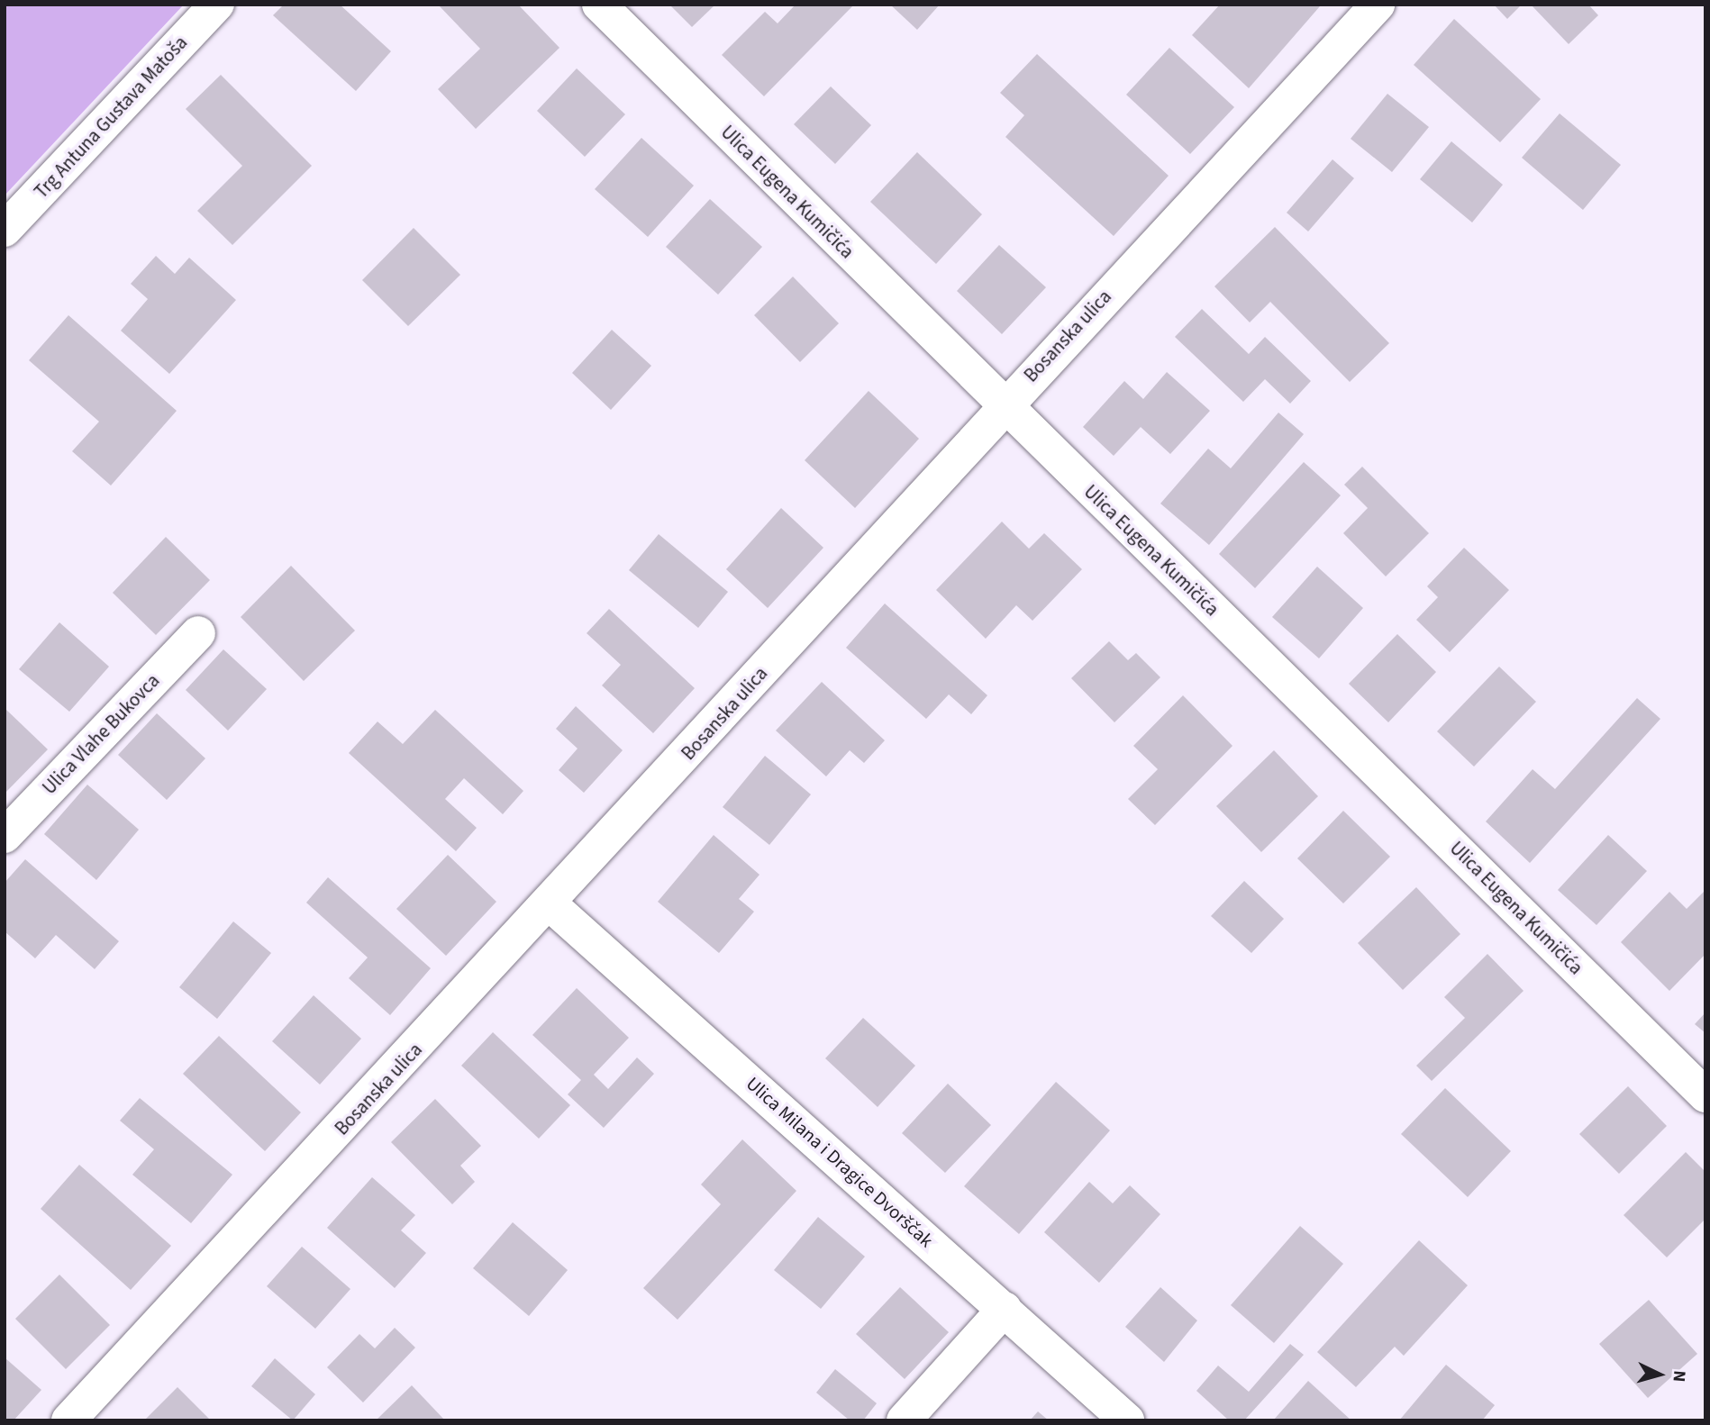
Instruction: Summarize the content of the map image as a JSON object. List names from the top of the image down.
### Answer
{
  "streets": {
    "street": [
      "Trg Antuna Gustava Matoša",
      "Ulica Eugena Kumičića",
      "Bosanska ulica",
      "Ulica Vlahe Bukovca",
      "Ulica Milana i Dragice Dvorščak"
    ]
  },
  "crossings": [
    ["Ulica Eugena Kumičića", "Bosanska ulica"],
    ["Bosanska ulica", "Ulica Milana i Dragice Dvorščak"]
  ],
  "north": "right"
}
